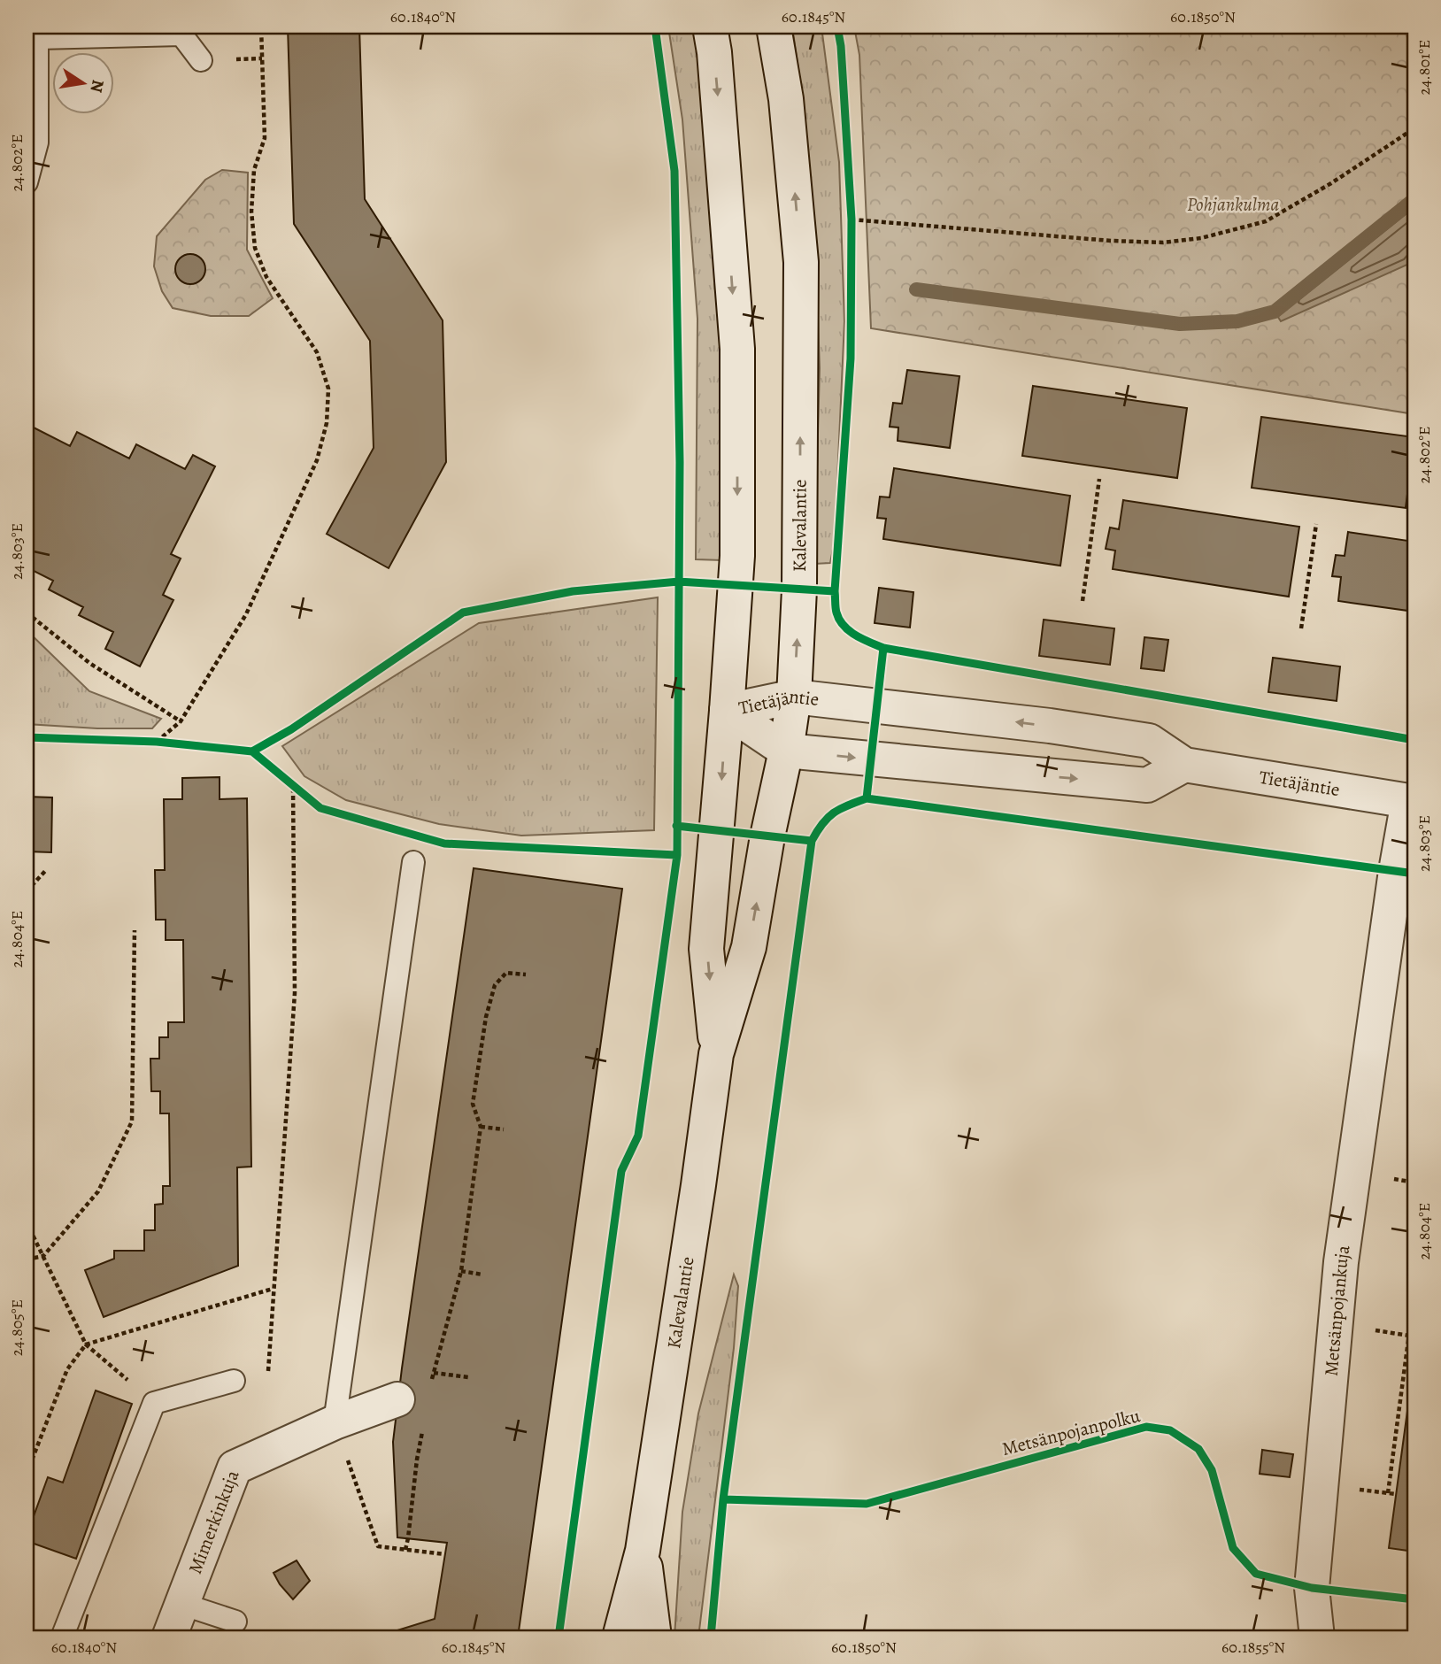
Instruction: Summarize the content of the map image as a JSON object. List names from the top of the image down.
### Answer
{
  "streets": {
    "main road": [
      "Kalevalantie",
      "Tietäjäntie",
      "Metsänpojankuja",
      "Mimerkinkuja"
    ],
    "cycle path": ["Metsänpojanpolku"]
  },
  "crossings": [
    ["Kalevalantie", "Tietäjäntie"],
    ["Tietäjäntie", "Metsänpojankuja"]
  ],
  "parks": ["Pohjankulma"],
  "north": "right",
  "coordinates": [
    "60.1840°N",
    "60.1845°N",
    "60.1850°N",
    "24.801°E",
    "24.802°E",
    "24.803°E",
    "24.804°E",
    "24.805°E",
    "60.1855°N"
  ]
}
